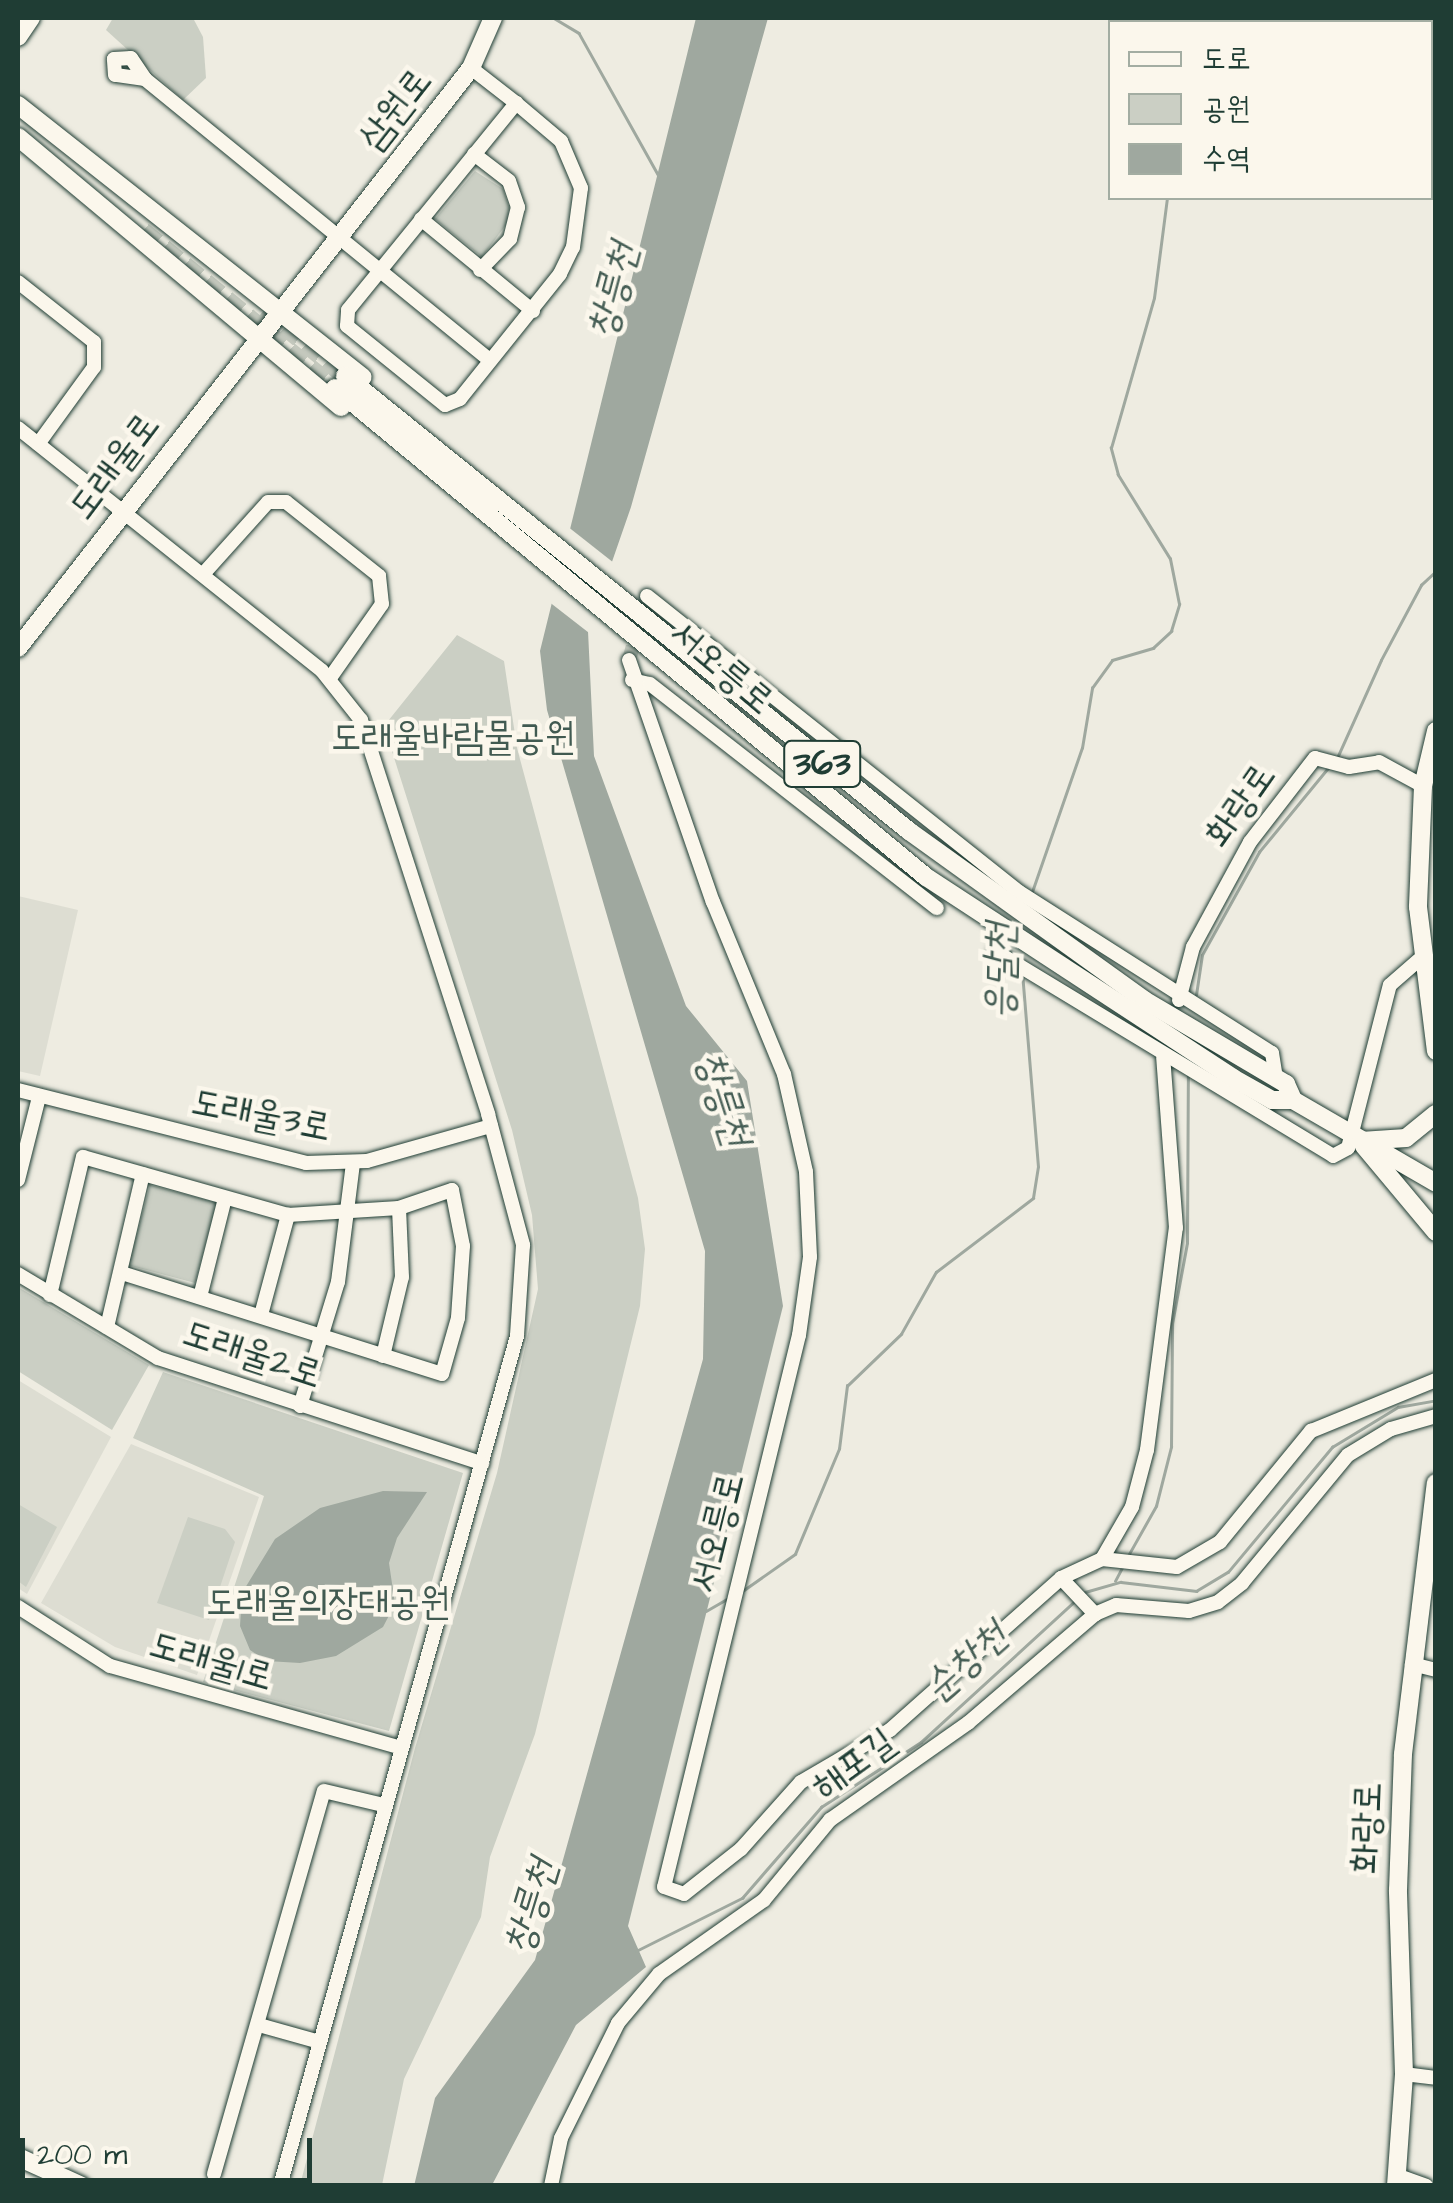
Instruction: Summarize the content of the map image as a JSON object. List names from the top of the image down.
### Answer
{
  "streets": {
    "main road": [
      "삼원로",
      "도래울로",
      "서오릉로",
      "363",
      "화랑로"
    ],
    "street": [
      "도래울3로",
      "도래울2로",
      "도래울1로",
      "해포길"
    ]
  },
  "crossings": [
    ["삼원로", "도래울로"],
    ["서오릉로", "363"]
  ],
  "water": ["창릉천", "응달천", "순창천"],
  "parks": ["도래울바람물공원", "도래울의장대공원"],
  "legend": ["도로", "공원", "수역"],
  "scale_bar": "200 m"
}
